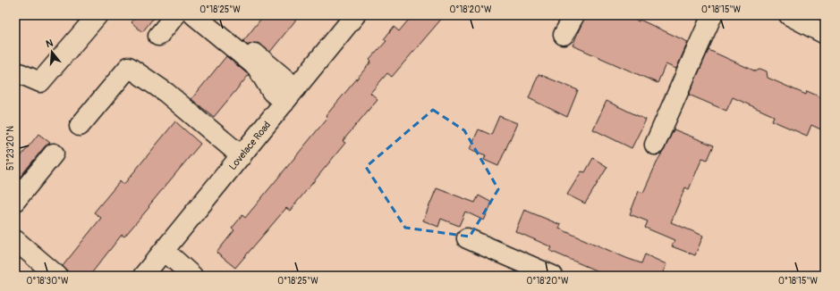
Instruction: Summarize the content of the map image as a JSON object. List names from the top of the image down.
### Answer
{
  "streets": {
    "street": ["Lovelace Road"]
  },
  "north": "top",
  "coordinates": [
    "0°18'25\"W",
    "0°18'20\"W",
    "0°18'15\"W",
    "51°23'20\"N",
    "0°18'30\"W"
  ]
}
